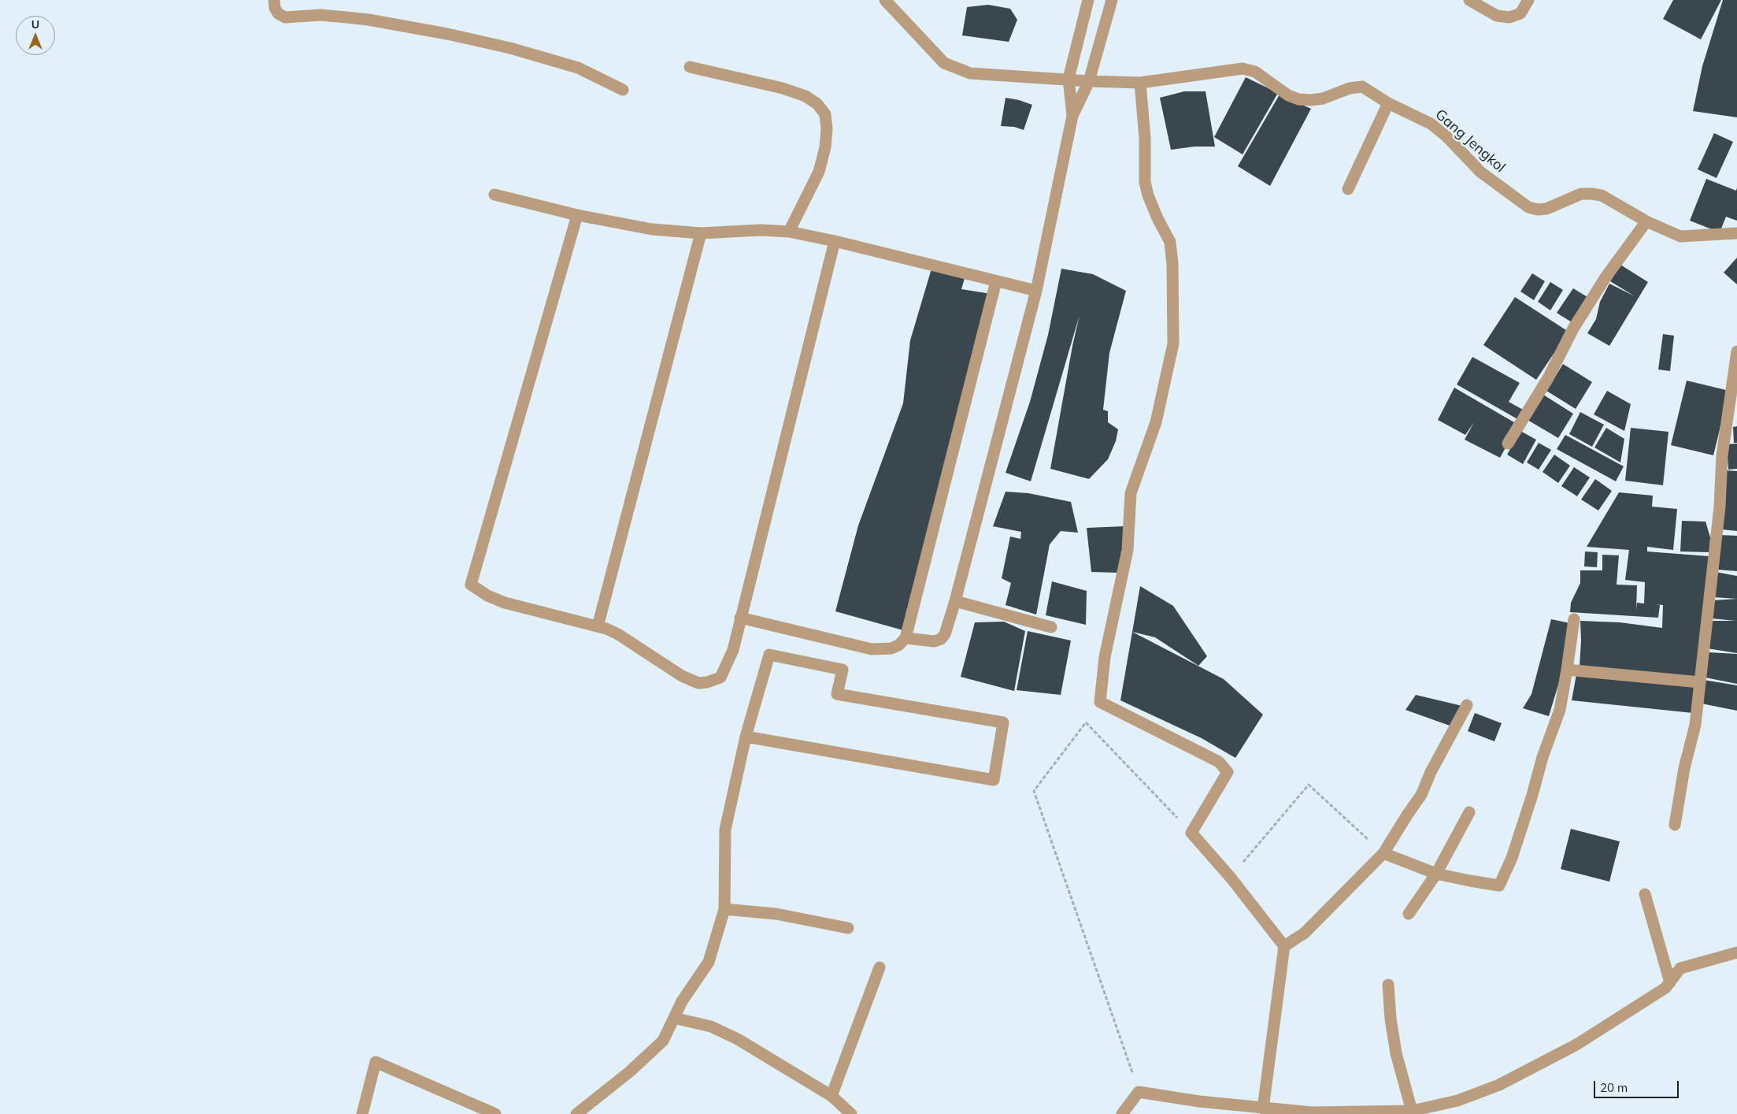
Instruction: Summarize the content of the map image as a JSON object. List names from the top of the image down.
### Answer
{
  "streets": {
    "street": ["Gang Jengkol"]
  },
  "scale_bar": "20 m",
  "north": "top"
}
